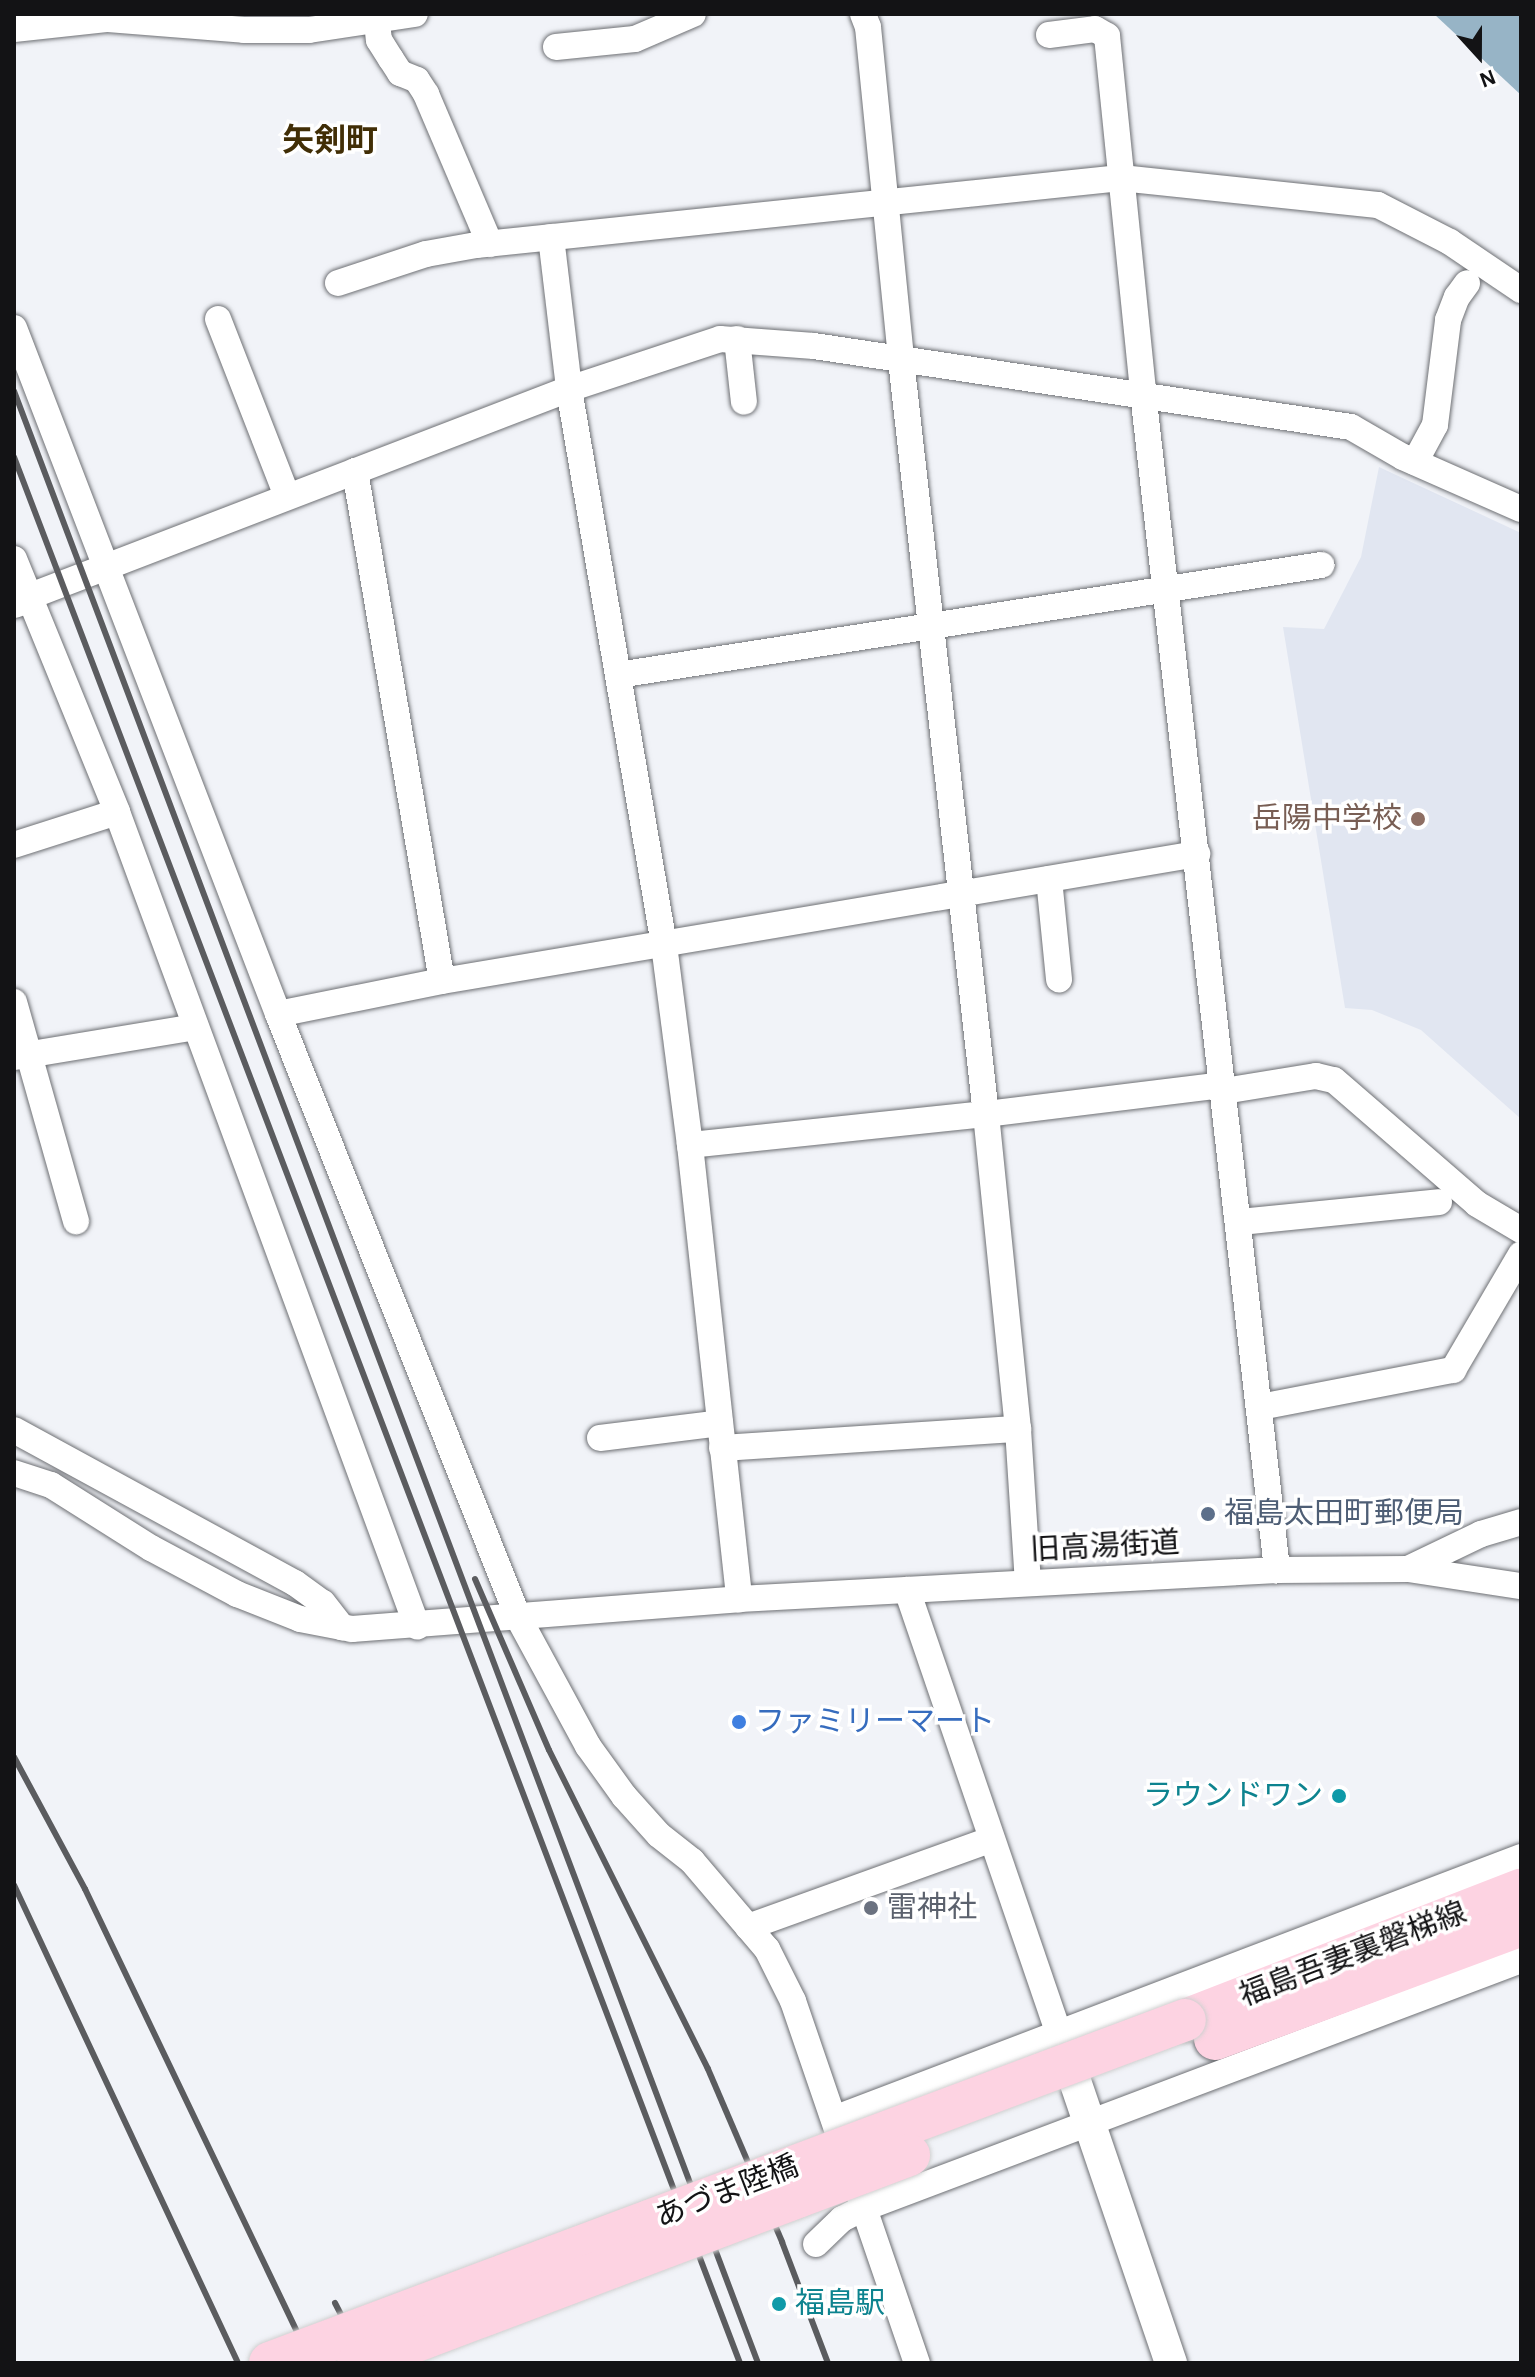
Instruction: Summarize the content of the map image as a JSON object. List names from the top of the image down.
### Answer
{
  "streets": {
    "main road": ["福島吾妻裏磐梯線", "あづま陸橋"],
    "street": ["旧高湯街道"]
  },
  "crossings": [
    ["福島吾妻裏磐梯線", "あづま陸橋"]
  ],
  "districts": ["矢剣町"],
  "places": [
    "岳陽中学校",
    "福島太田町郵便局",
    "ファミリーマート",
    "ラウンドワン",
    "雷神社",
    "福島駅"
  ],
  "north": "bottom"
}
